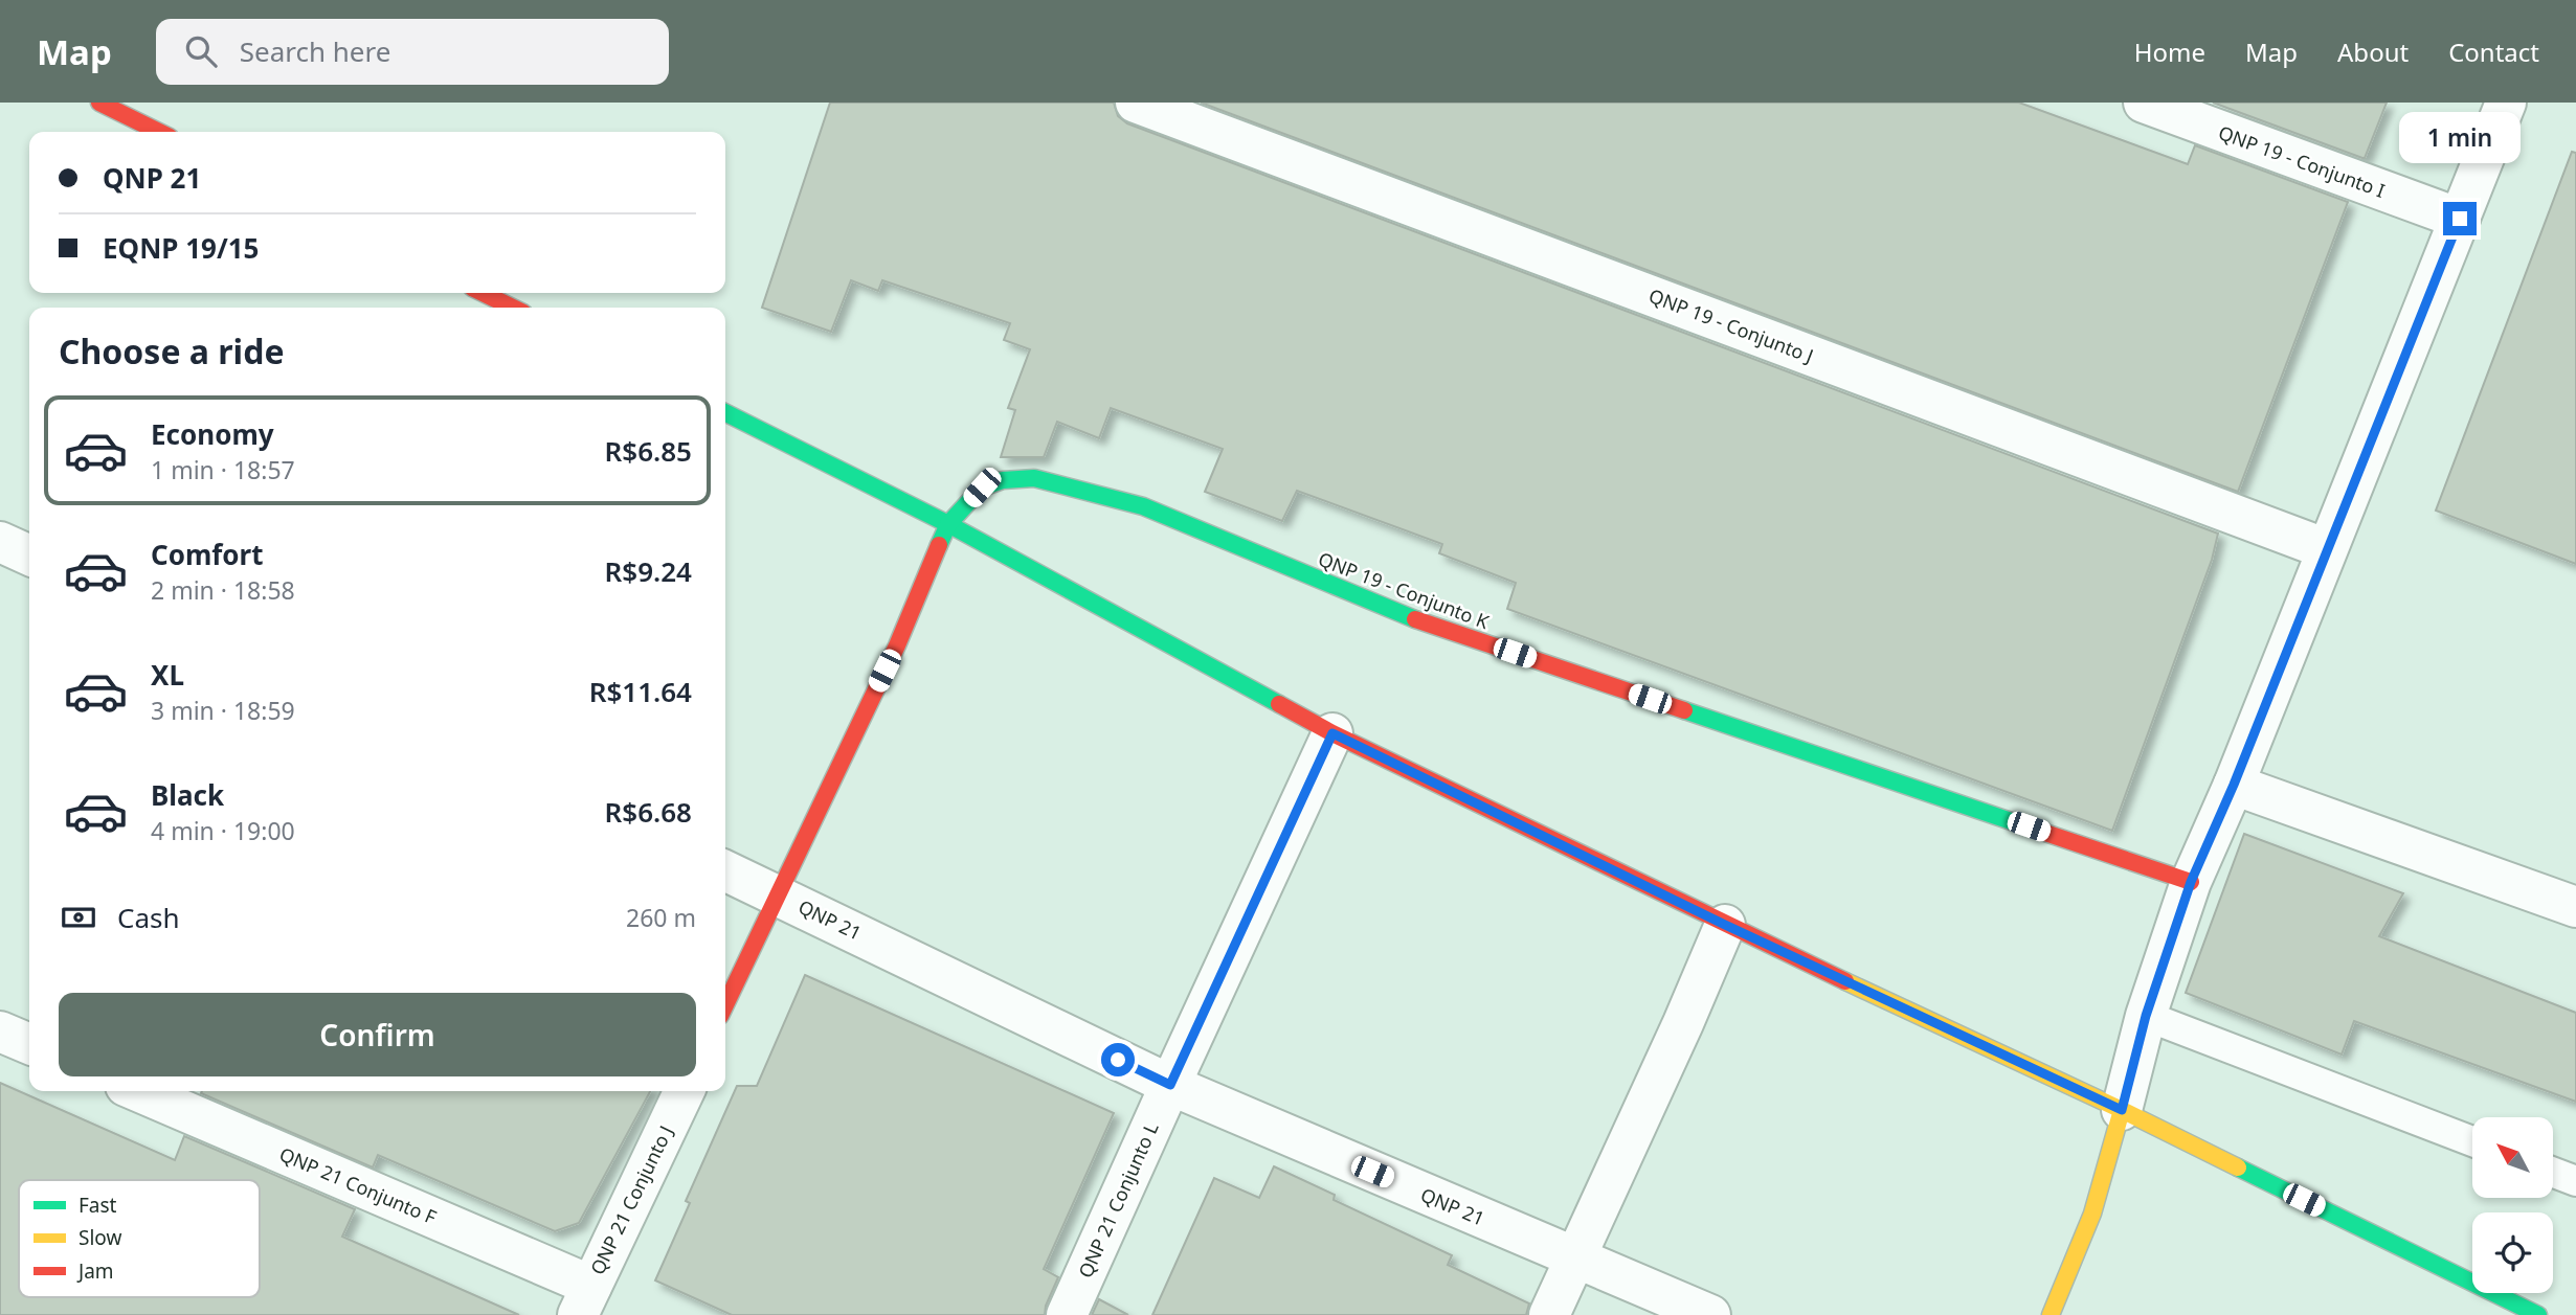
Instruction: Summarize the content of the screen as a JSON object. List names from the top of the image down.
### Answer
{
  "streets": {
    "street": [
      "QNP 19 - Conjunto I",
      "QNP 19 - Conjunto J",
      "QNP 19 - Conjunto K",
      "QNP 21",
      "QNP 21 Conjunto F",
      "QNP 21 Conjunto J",
      "QNP 21 Conjunto L"
    ]
  },
  "crossings": [
    ["QNP 19 - Conjunto K", "QNP 21"],
    ["QNP 21", "QNP 21 Conjunto L"],
    ["QNP 21 Conjunto F", "QNP 21 Conjunto J"]
  ],
  "legend": ["Fast", "Slow", "Jam"],
  "north": "top left",
  "page": {
    "header": "Map",
    "search": "Search here",
    "nav": [
      "Home",
      "Map",
      "About",
      "Contact"
    ],
    "bubble": "1 min",
    "banner": ["QNP 21", "EQNP 19/15"],
    "heading": "Choose a ride",
    "list": [
      {
        "name": "Economy",
        "note": "1 min · 18:57",
        "value": "R$6.85"
      },
      {
        "name": "Comfort",
        "note": "2 min · 18:58",
        "value": "R$9.24"
      },
      {
        "name": "XL",
        "note": "3 min · 18:59",
        "value": "R$11.64"
      },
      {
        "name": "Black",
        "note": "4 min · 19:00",
        "value": "R$6.68"
      }
    ],
    "pay": ["Cash", "260 m"],
    "buttons": "Confirm"
  }
}
